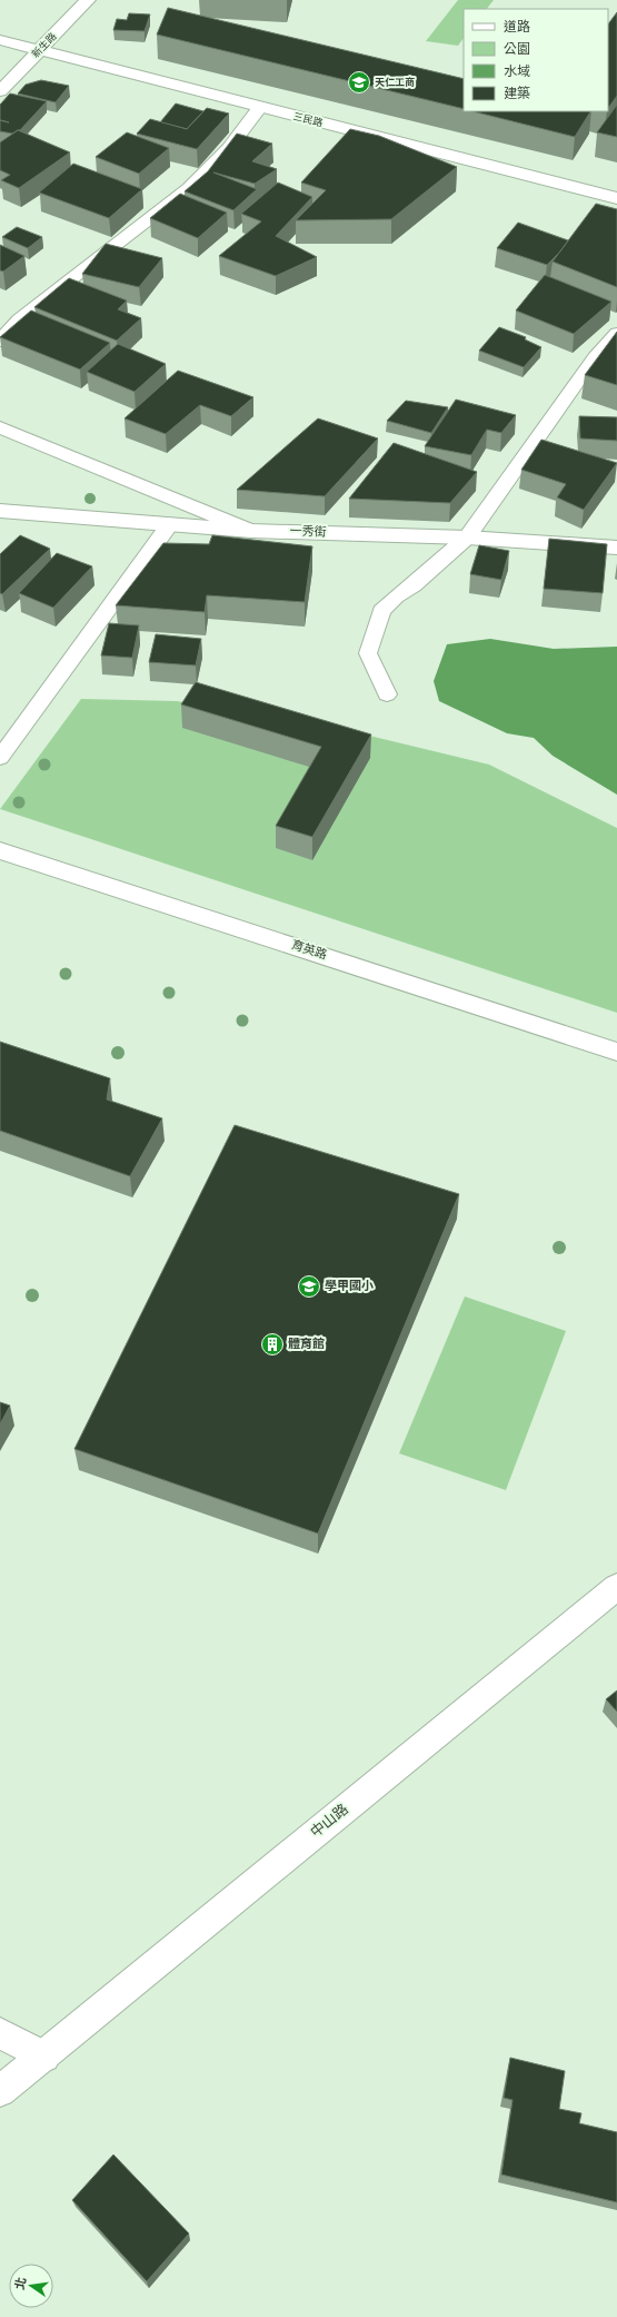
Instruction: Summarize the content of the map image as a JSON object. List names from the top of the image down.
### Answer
{
  "streets": {
    "street": [
      "新生路",
      "三民路",
      "一秀街",
      "育英路",
      "中山路"
    ]
  },
  "crossings": [
    ["新生路", "三民路"]
  ],
  "places": {
    "school or university": ["天仁工商", "學甲國小"],
    "building": ["體育館"]
  },
  "legend": [
    "道路",
    "公園",
    "水域",
    "建築"
  ],
  "north": "left"
}
